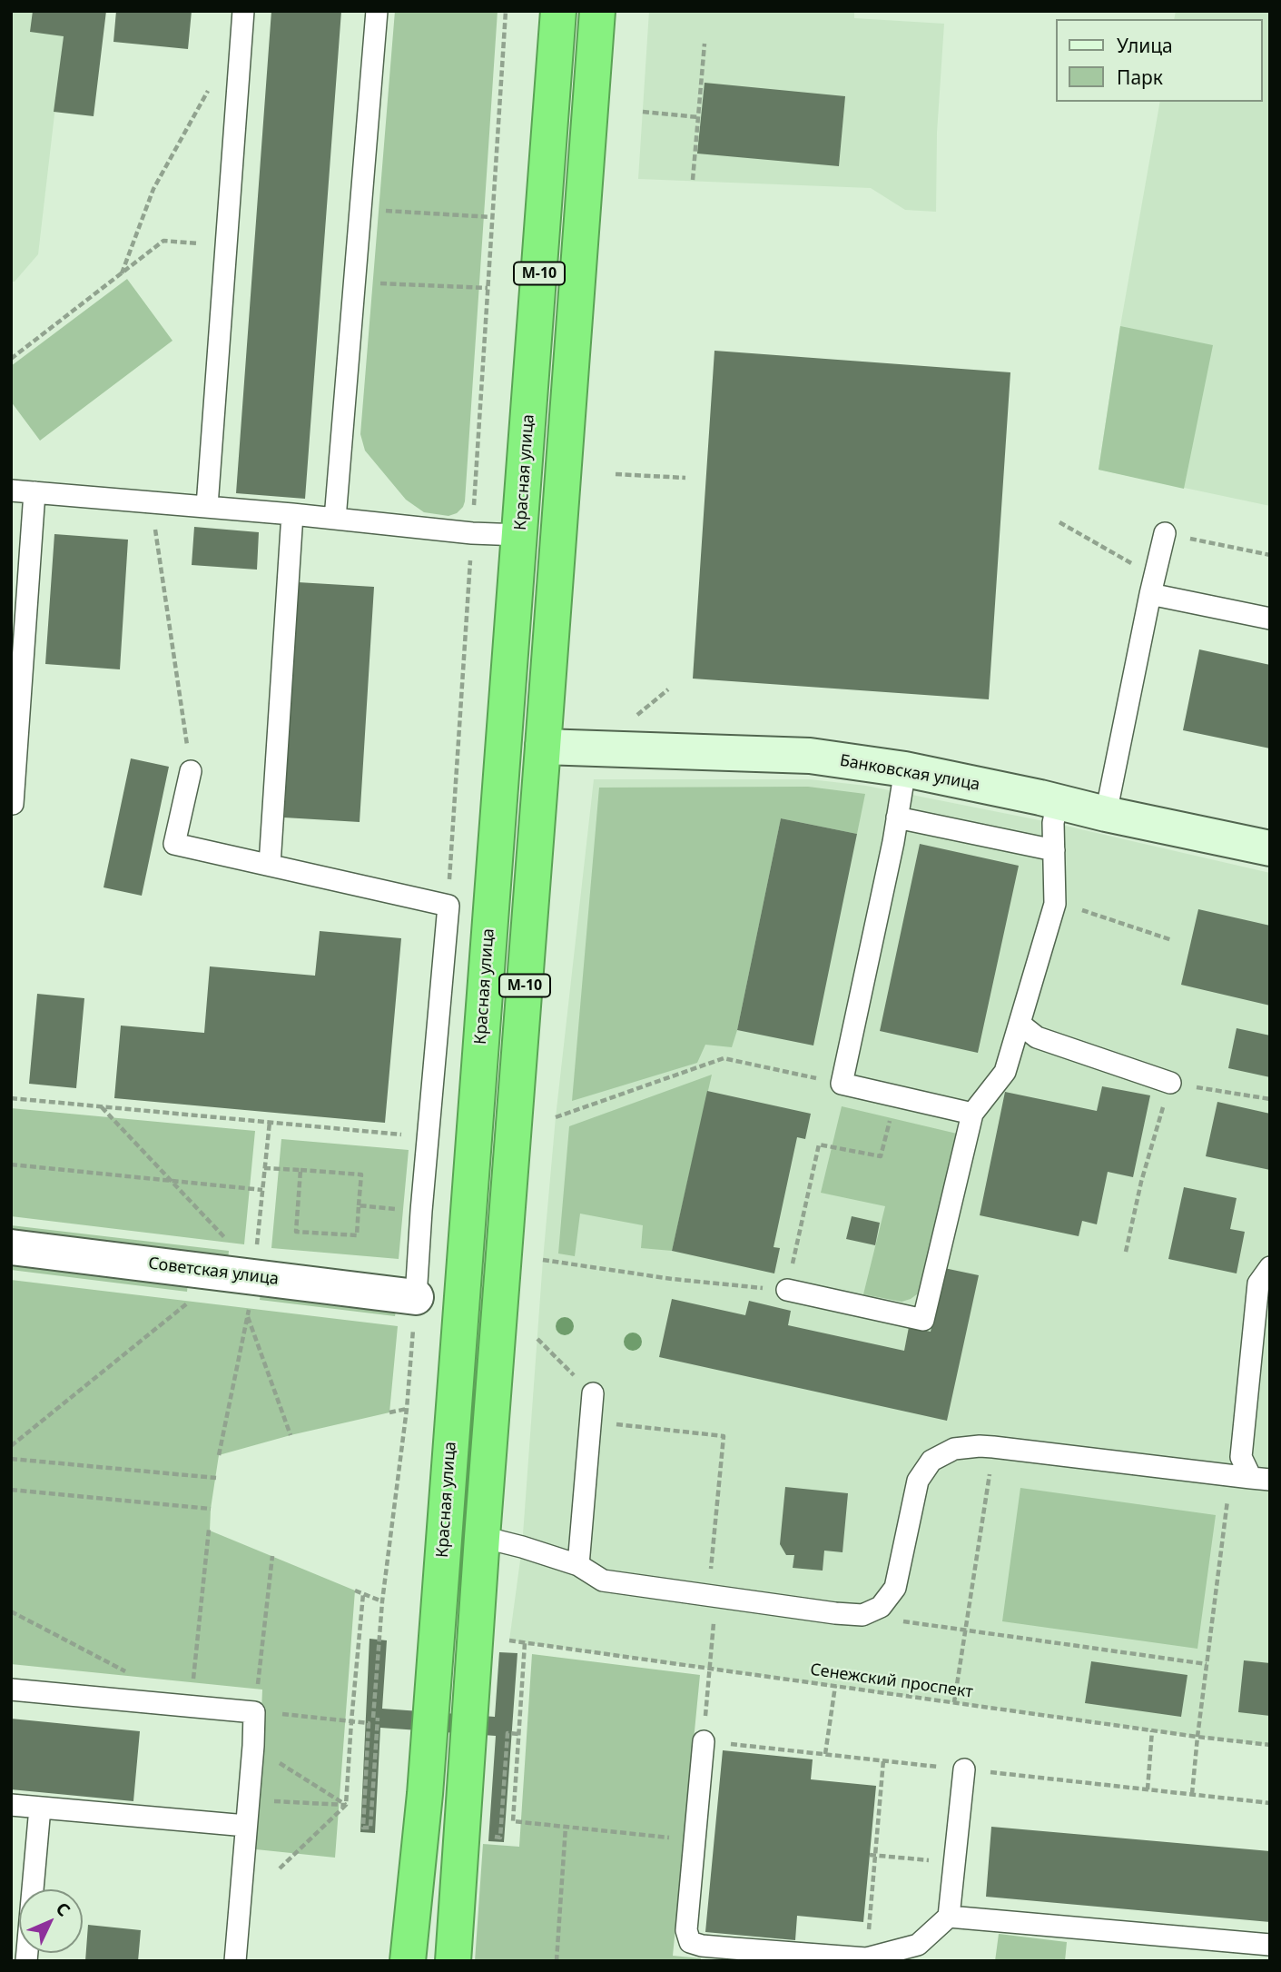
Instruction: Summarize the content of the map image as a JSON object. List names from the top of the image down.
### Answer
{
  "streets": {
    "highway": ["М-10", "Красная улица"],
    "street": ["Банковская улица", "Советская улица"],
    "path": ["Сенежский проспект"]
  },
  "crossings": [
    ["М-10", "Банковская улица"]
  ],
  "legend": ["Улица", "Парк"],
  "north": "top right"
}
